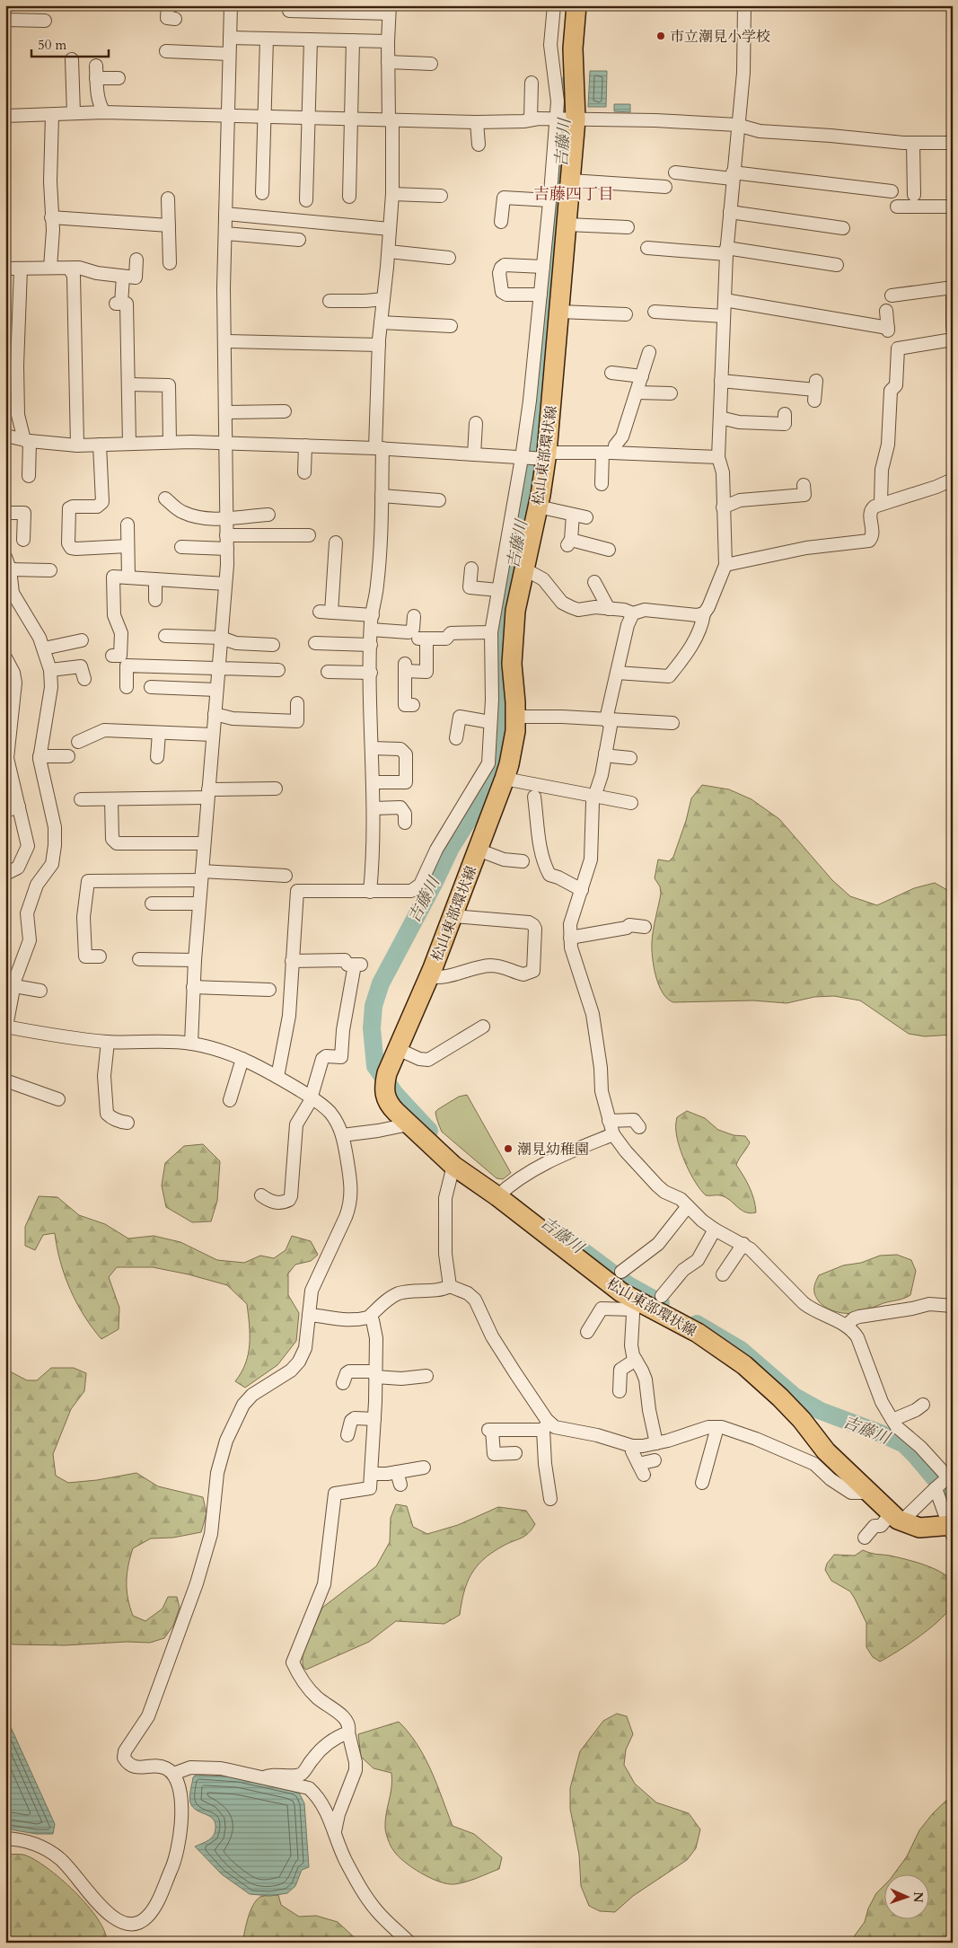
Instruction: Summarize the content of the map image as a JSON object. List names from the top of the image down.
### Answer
{
  "streets": {
    "main road": ["松山東部環状線"]
  },
  "districts": ["吉藤四丁目"],
  "water": ["吉藤川"],
  "places": ["市立潮見小学校", "潮見幼稚園"],
  "scale_bar": "50 m",
  "north": "right"
}
